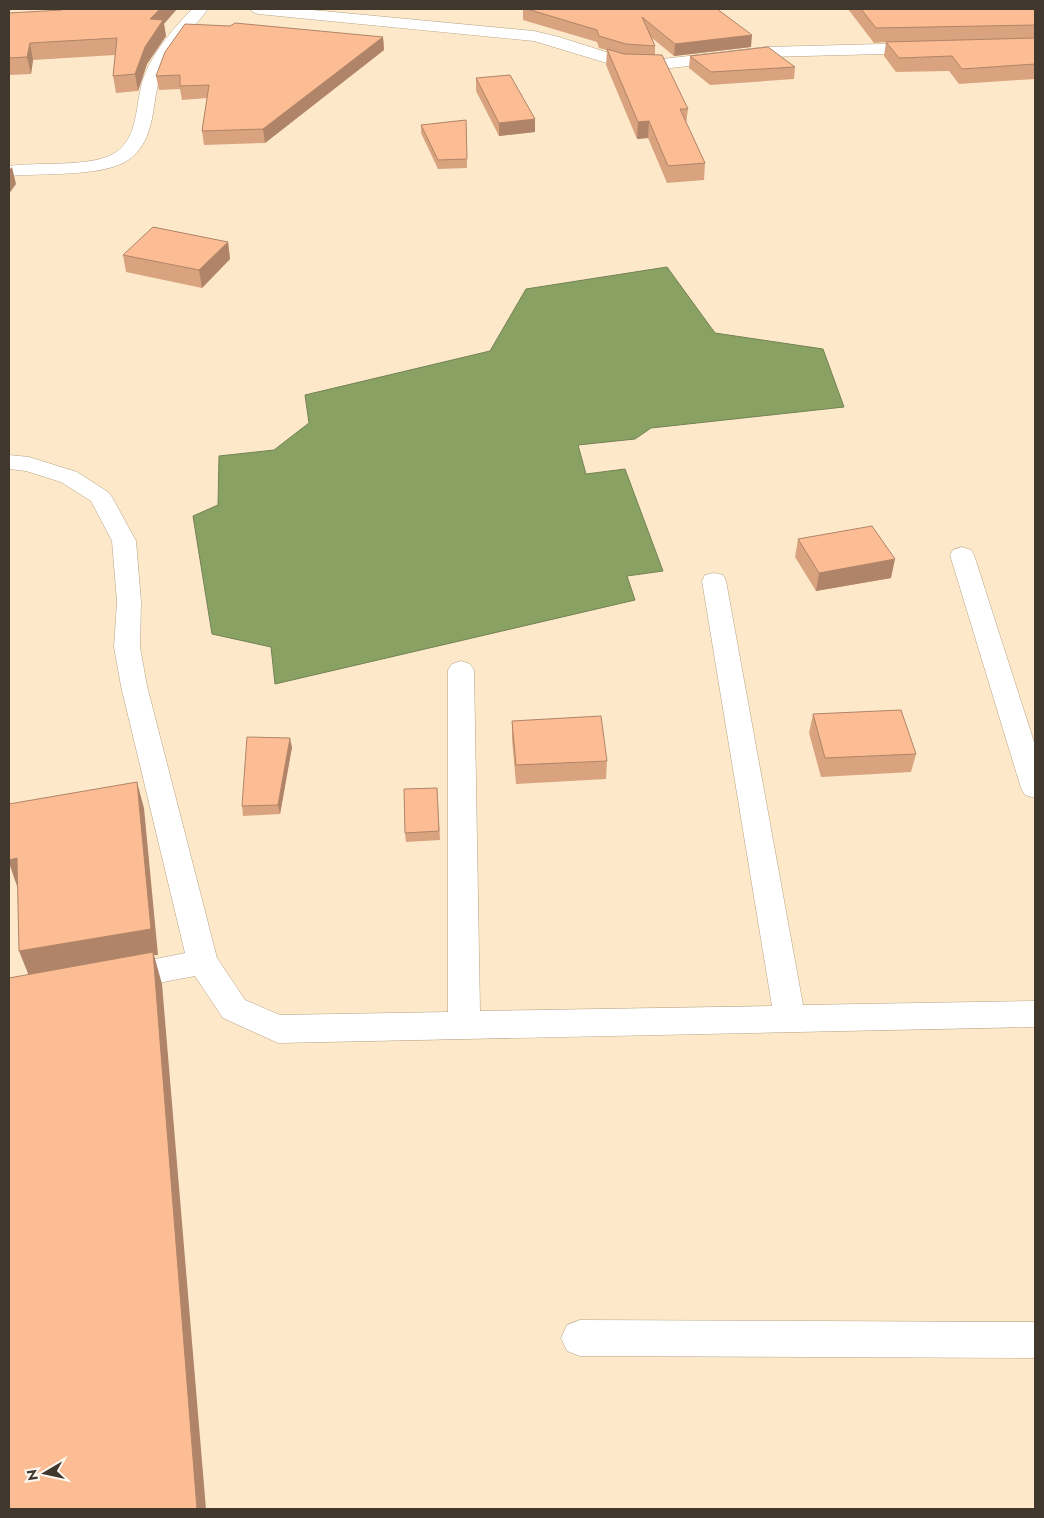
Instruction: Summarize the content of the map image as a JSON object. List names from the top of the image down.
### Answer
{
  "north": "left"
}
